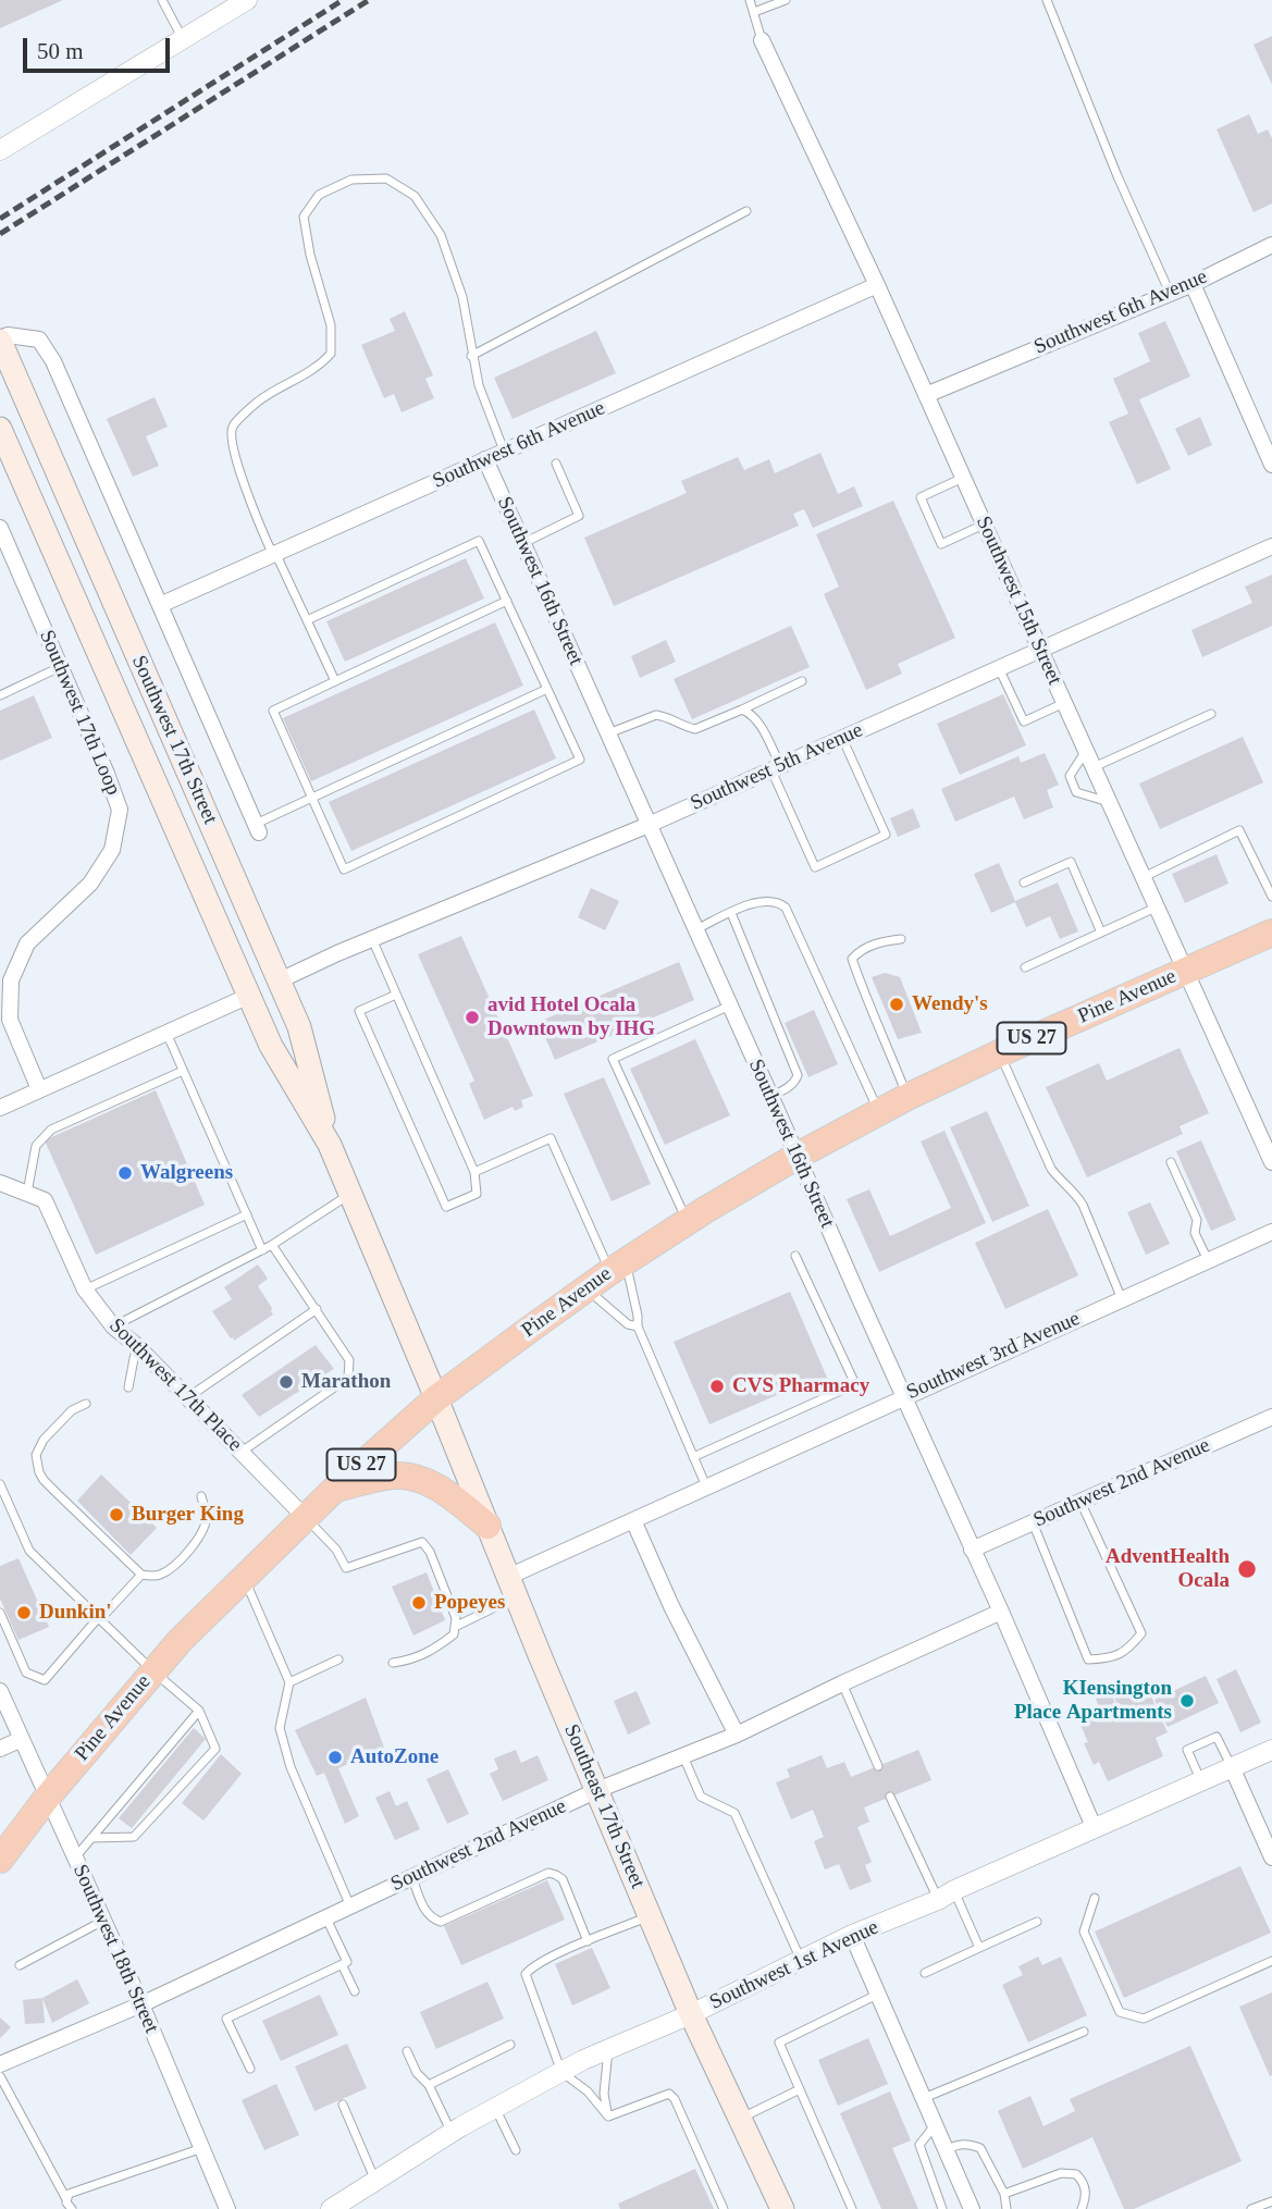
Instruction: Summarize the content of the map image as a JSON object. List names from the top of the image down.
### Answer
{
  "streets": {
    "highway": ["Pine Avenue", "US 27"],
    "main road": ["Southwest 17th Street", "Southeast 17th Street"],
    "street": [
      "Southwest 6th Avenue",
      "Southwest 16th Street",
      "Southwest 15th Street",
      "Southwest 17th Loop",
      "Southwest 5th Avenue",
      "Southwest 3rd Avenue",
      "Southwest 17th Place",
      "Southwest 2nd Avenue",
      "Southwest 18th Street",
      "Southwest 1st Avenue"
    ]
  },
  "crossings": [
    ["Southwest 6th Avenue", "Southwest 16th Street"],
    ["Southwest 6th Avenue", "Southwest 15th Street"],
    ["Southwest 16th Street", "Southwest 5th Avenue"],
    ["Southwest 16th Street", "Pine Avenue"],
    ["Southwest 16th Street", "Southwest 3rd Avenue"],
    ["Southwest 16th Street", "Southwest 2nd Avenue"],
    ["Southwest 16th Street", "Southwest 1st Avenue"],
    ["Southwest 15th Street", "Southwest 5th Avenue"],
    ["Southwest 15th Street", "Pine Avenue"],
    ["Southwest 17th Street", "Southwest 5th Avenue"],
    ["Southwest 17th Street", "Pine Avenue"],
    ["Southwest 17th Street", "Southeast 17th Street"],
    ["Pine Avenue", "Southwest 17th Place"],
    ["Pine Avenue", "Southeast 17th Street"],
    ["Pine Avenue", "Southwest 18th Street"],
    ["Southwest 3rd Avenue", "Southeast 17th Street"],
    ["Southwest 2nd Avenue", "Southeast 17th Street"],
    ["Southwest 2nd Avenue", "Southwest 18th Street"],
    ["Southeast 17th Street", "Southwest 1st Avenue"]
  ],
  "places": [
    "Wendy's",
    "avid Hotel Ocala Downtown by IHG",
    "Walgreens",
    "Marathon",
    "CVS Pharmacy",
    "Burger King",
    "AdventHealth Ocala",
    "Popeyes",
    "Dunkin'",
    "KIensington Place Apartments",
    "AutoZone"
  ],
  "scale_bar": "50 m"
}
